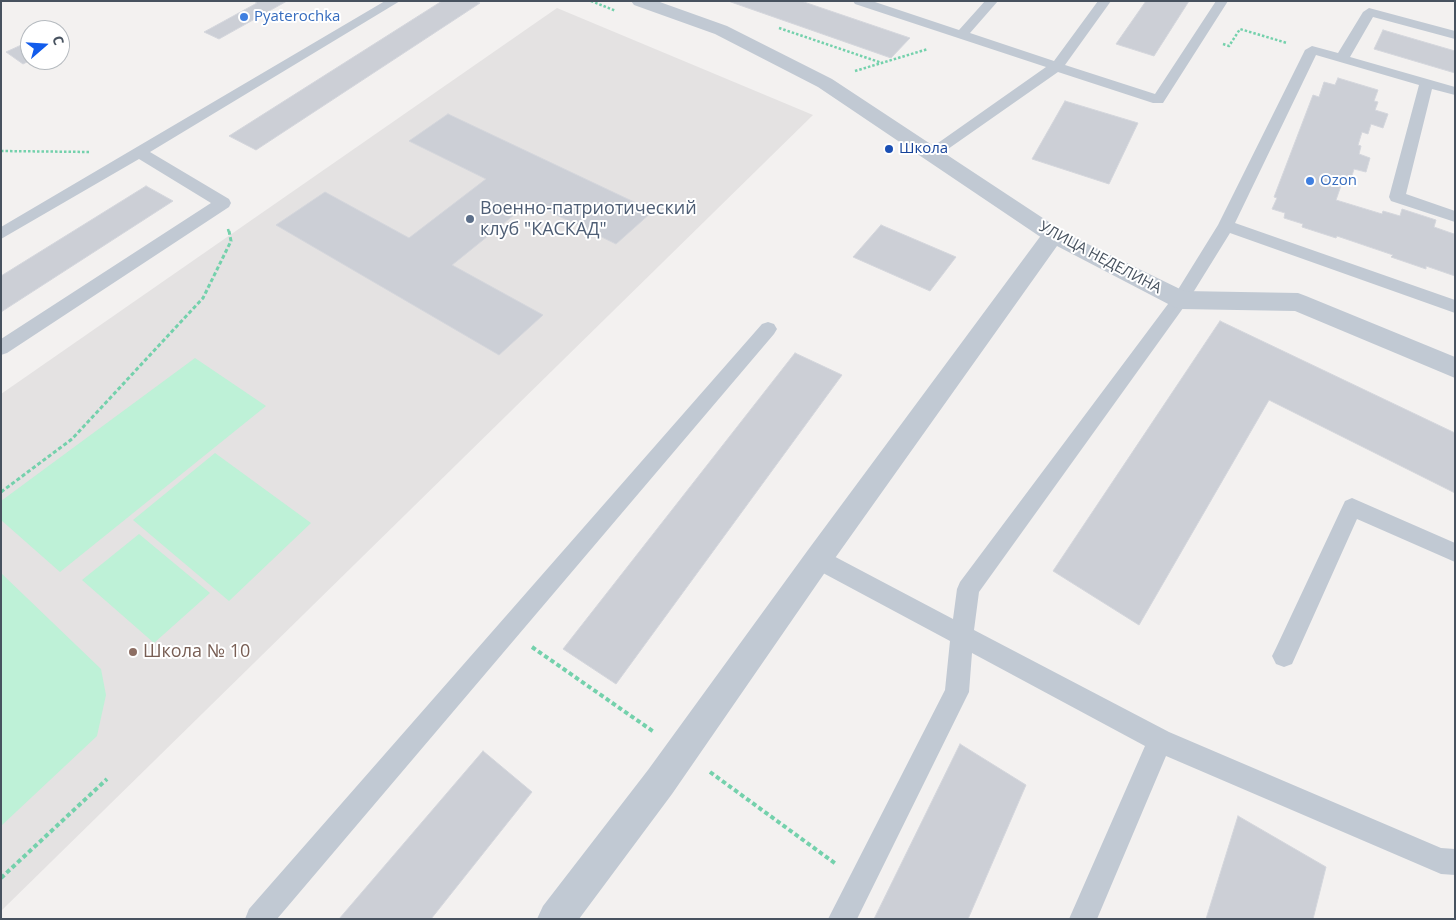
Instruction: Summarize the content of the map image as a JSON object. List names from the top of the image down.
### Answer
{
  "streets": {
    "street": ["УЛИЦА НЕДЕЛИНА"]
  },
  "places": [
    "Pyaterochka",
    "Школа",
    "Ozon",
    "Военно-патриотический клуб \"КАСКАД\"",
    "Школа № 10"
  ],
  "north": "right"
}
